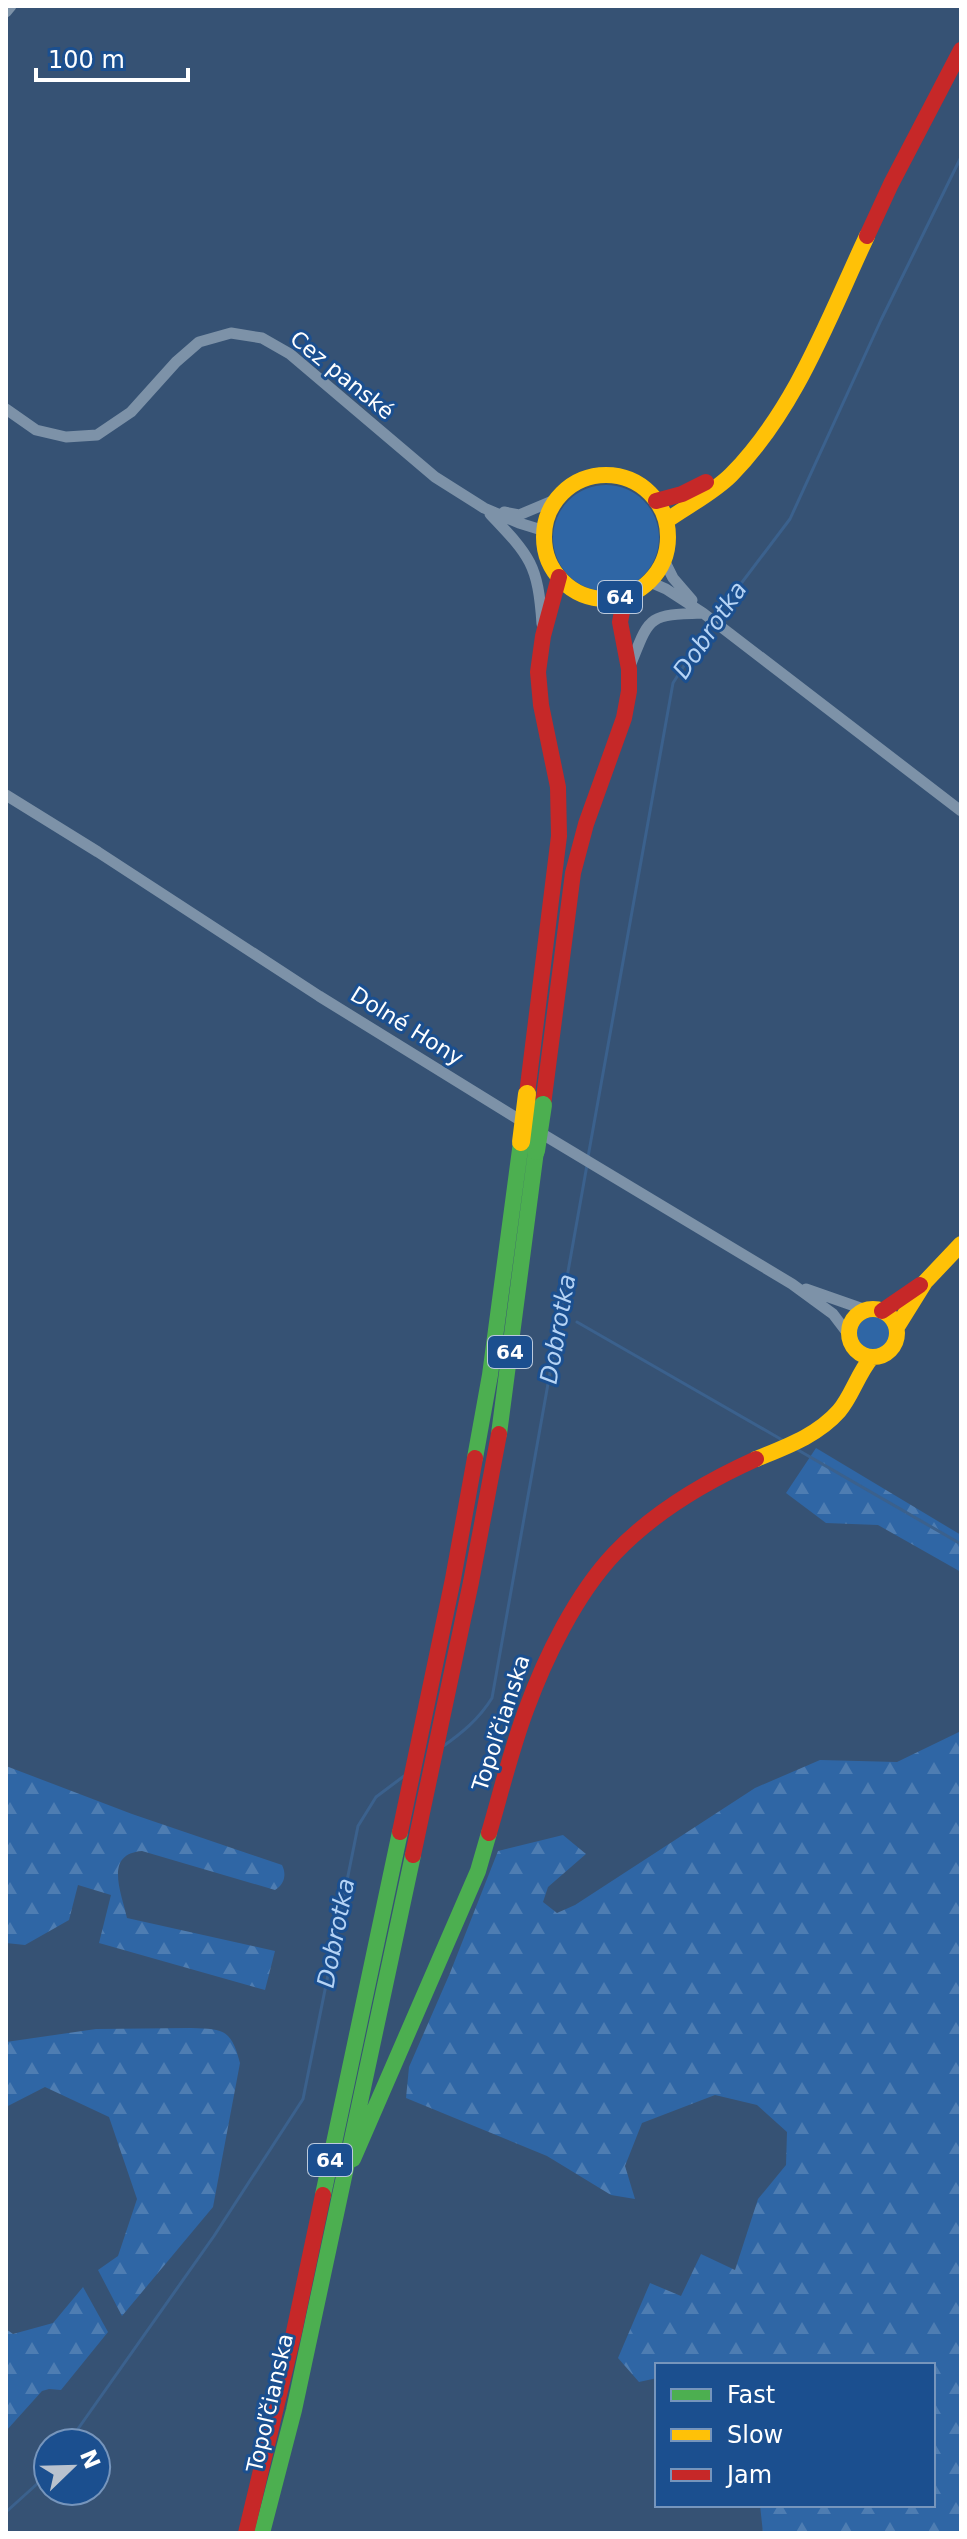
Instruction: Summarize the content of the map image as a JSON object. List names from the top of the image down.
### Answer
{
  "streets": {
    "main road": ["64", "Topoľčianska"],
    "street": ["Cez panské", "Dolné Hony"]
  },
  "crossings": [
    ["64", "Topoľčianska"],
    ["Dolné Hony", "Topoľčianska"]
  ],
  "water": ["Dobrotka"],
  "legend": ["Fast", "Slow", "Jam"],
  "scale_bar": "100 m",
  "north": "top right"
}
